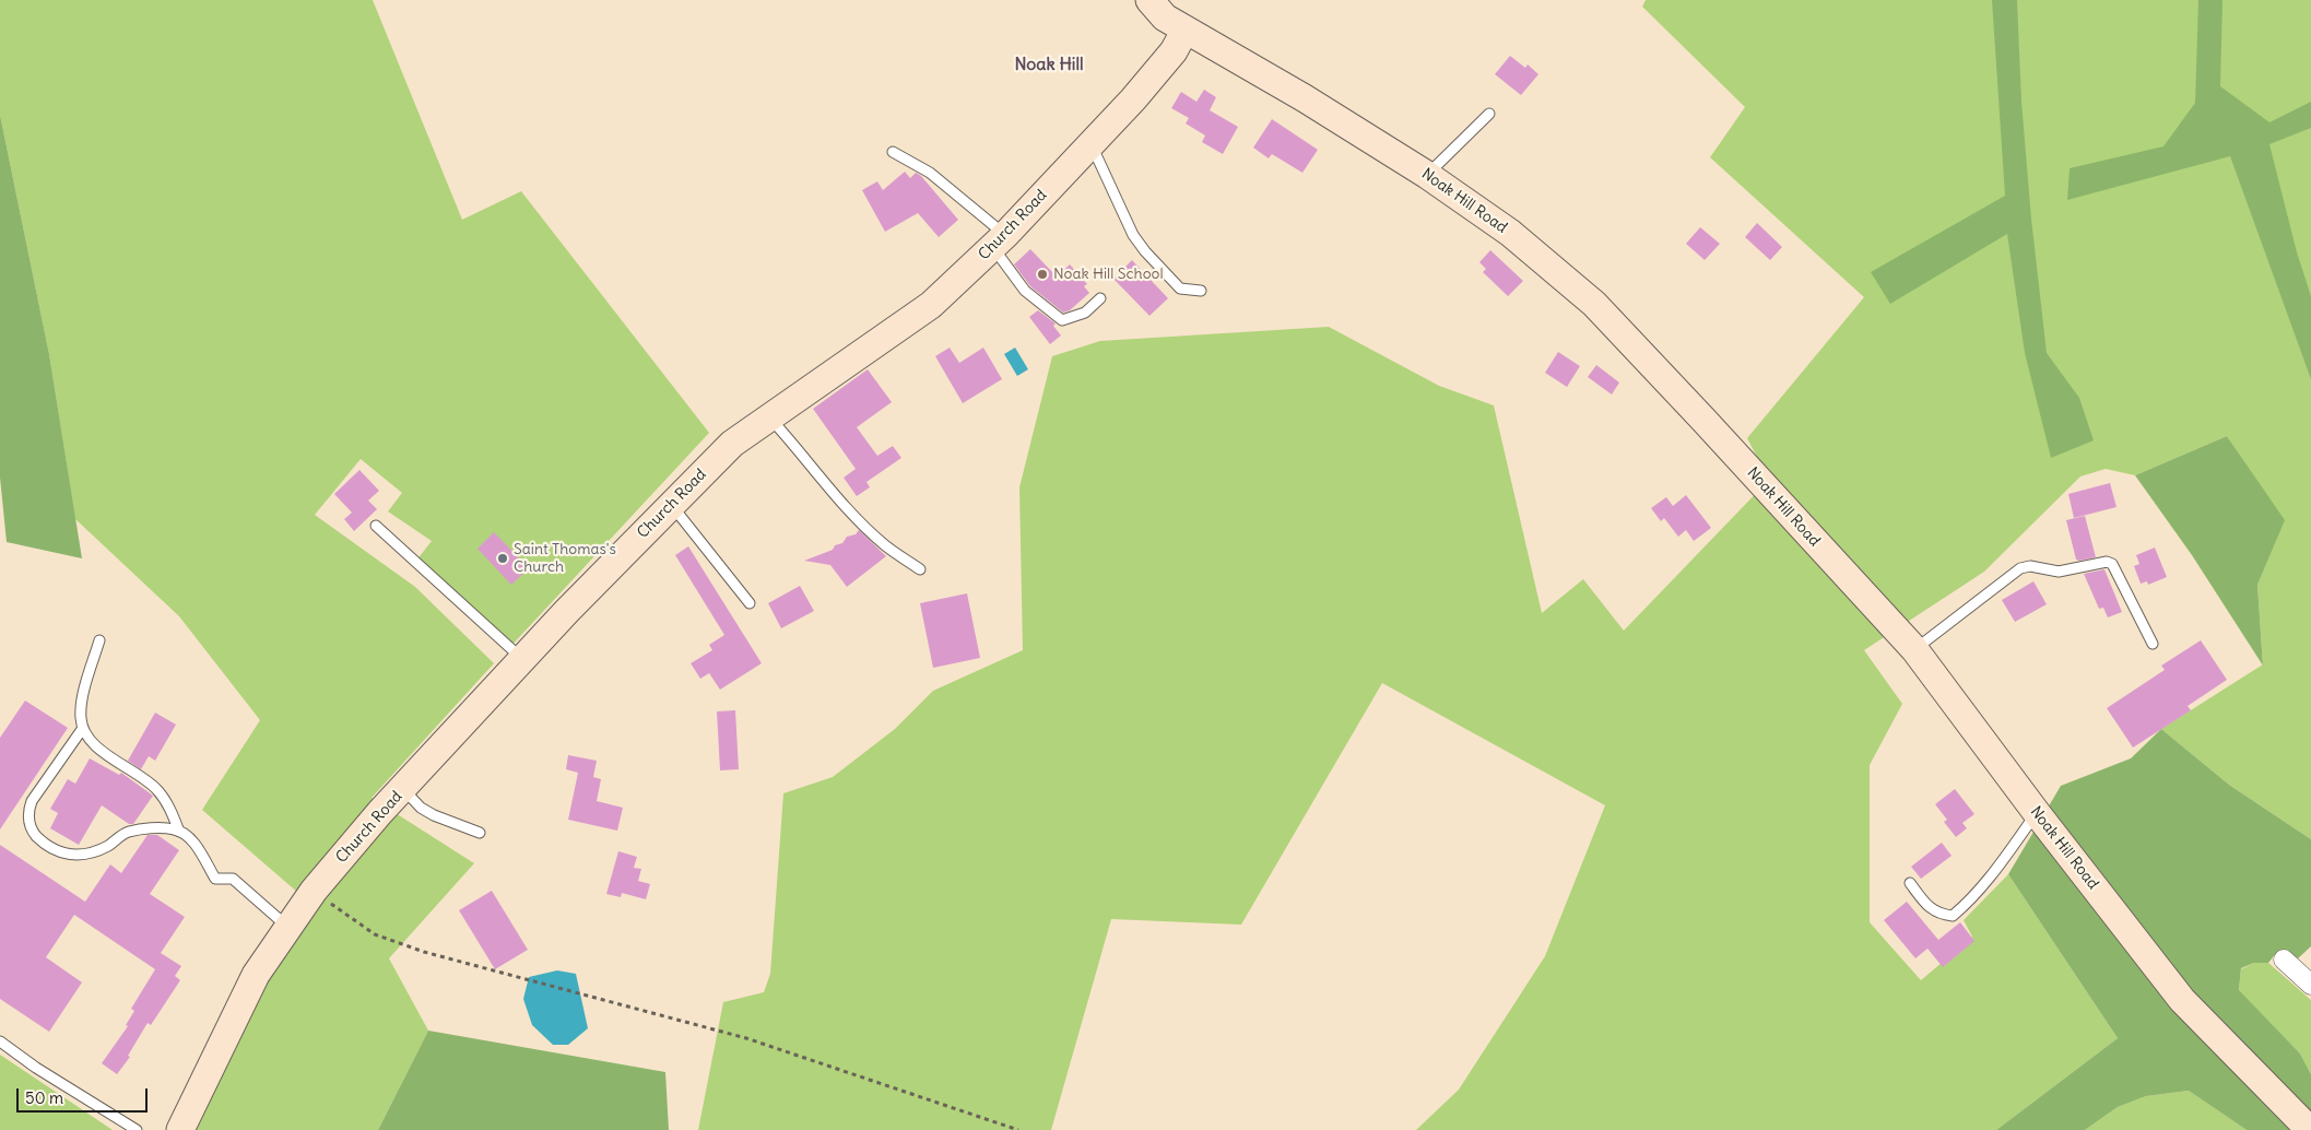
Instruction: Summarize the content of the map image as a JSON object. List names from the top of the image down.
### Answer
{
  "streets": {
    "street": ["Noak Hill Road", "Church Road"]
  },
  "crossings": [
    ["Noak Hill Road", "Church Road"]
  ],
  "districts": ["Noak Hill"],
  "places": ["Noak Hill School", "Saint Thomas's Church"],
  "scale_bar": "50 m"
}
